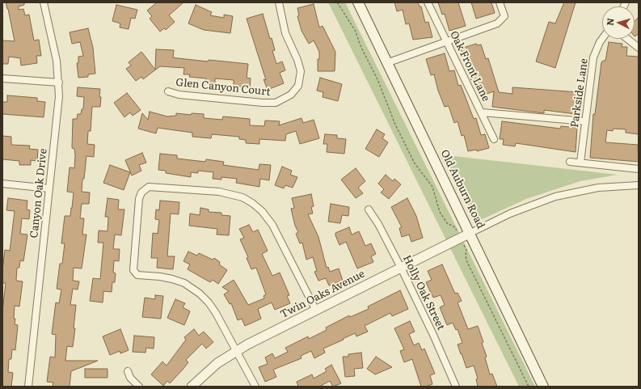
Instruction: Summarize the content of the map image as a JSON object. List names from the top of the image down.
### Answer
{
  "streets": {
    "main road": ["Old Auburn Road"],
    "street": [
      "Oak Front Lane",
      "Glen Canyon Court",
      "Parkside Lane",
      "Canyon Oak Drive",
      "Holly Oak Street",
      "Twin Oaks Avenue"
    ]
  },
  "crossings": [
    ["Old Auburn Road", "Twin Oaks Avenue"],
    ["Holly Oak Street", "Twin Oaks Avenue"]
  ],
  "north": "left"
}
